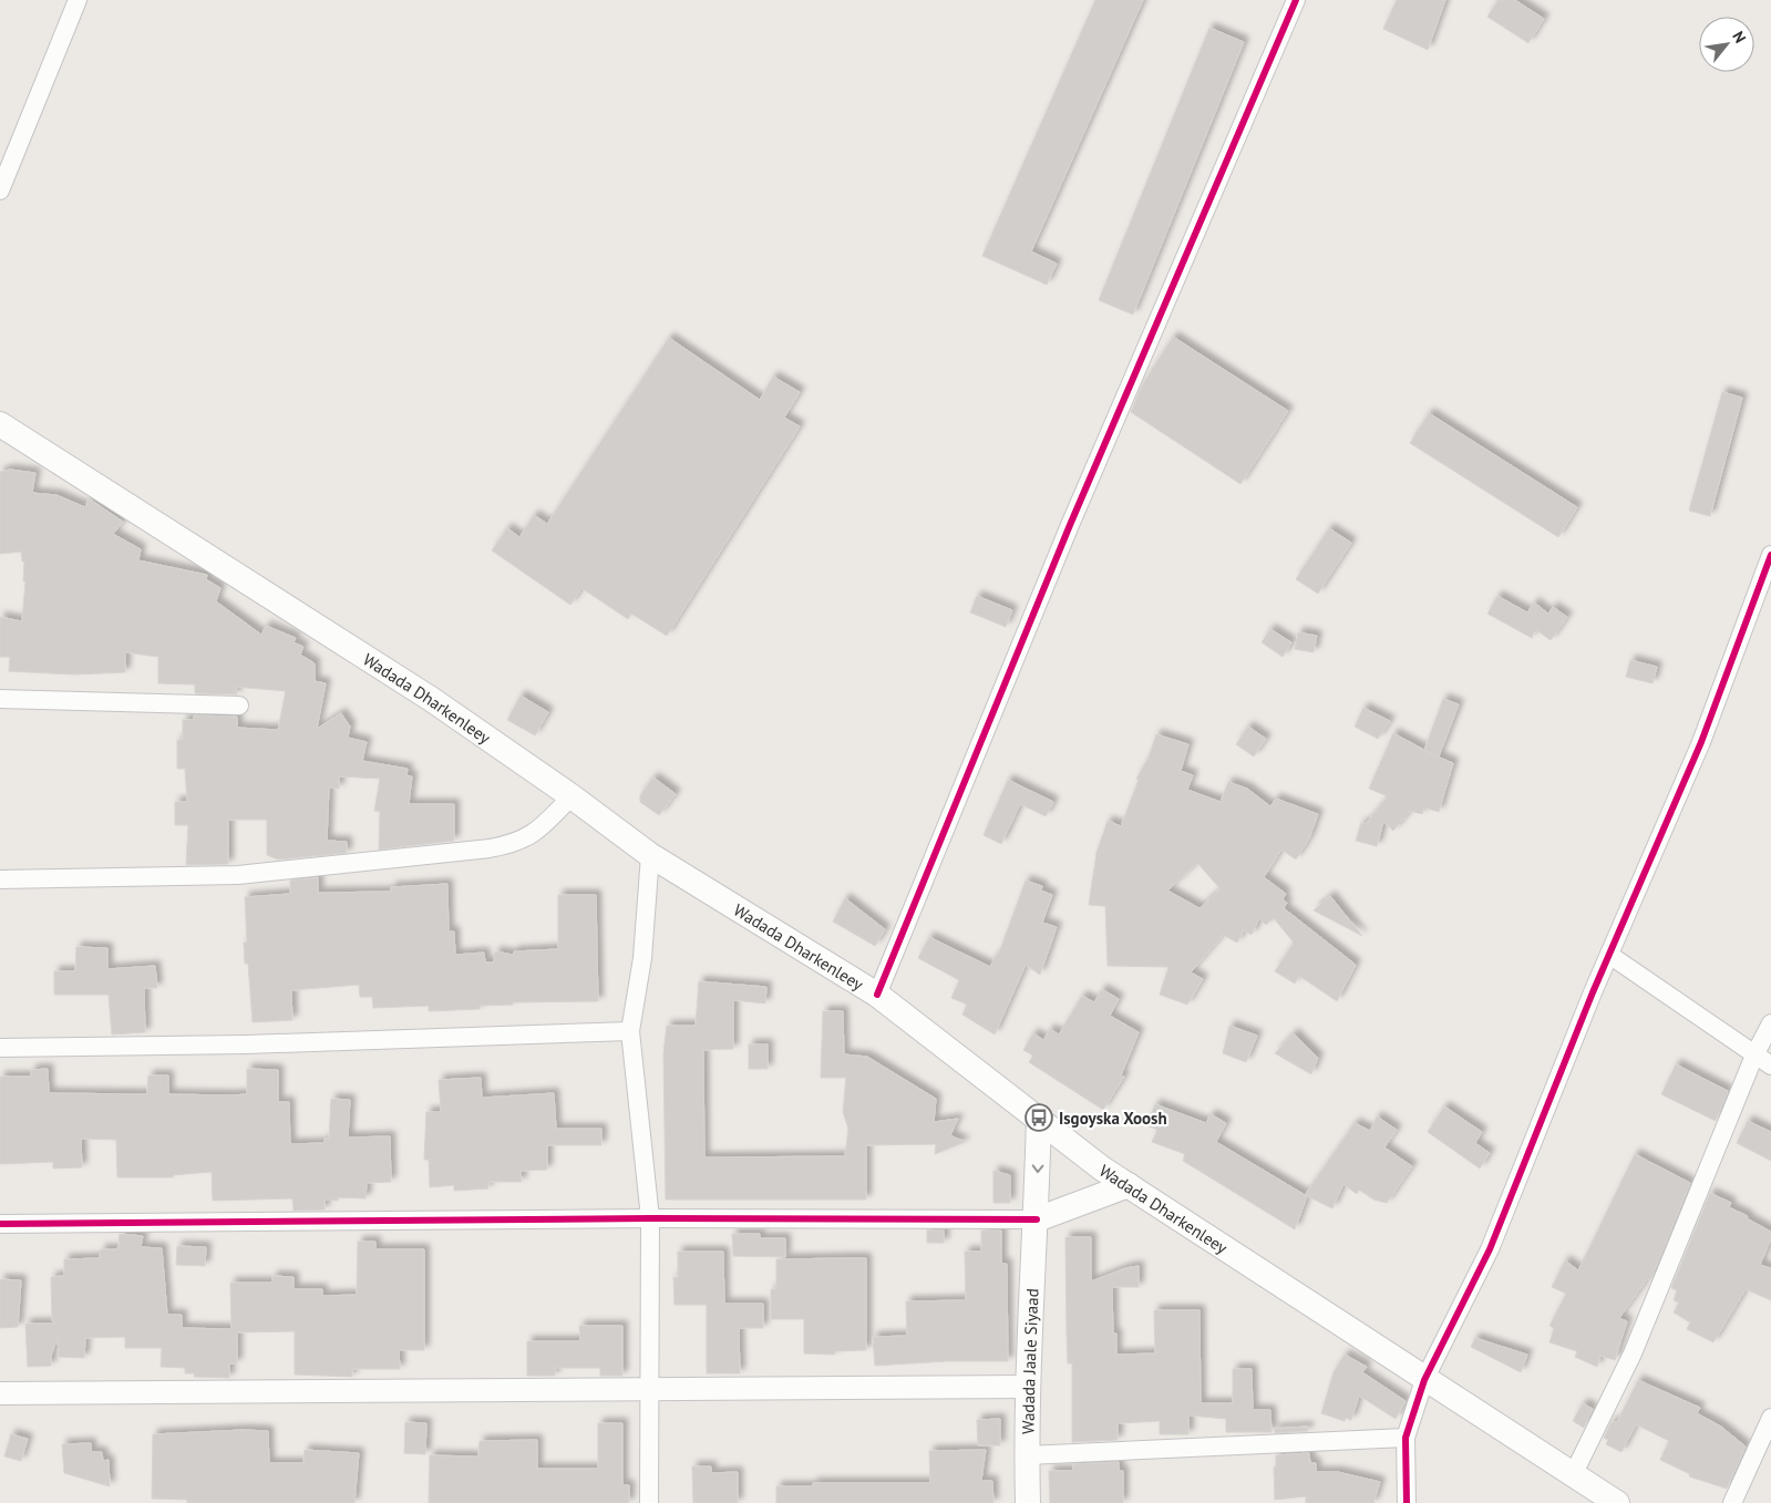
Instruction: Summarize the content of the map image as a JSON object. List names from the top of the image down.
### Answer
{
  "streets": {
    "main road": ["Wadada Dharkenleey", "Wadada Jaale Siyaad"]
  },
  "crossings": [
    ["Wadada Dharkenleey", "Wadada Jaale Siyaad"]
  ],
  "places": {
    "bus stop": ["Isgoyska Xoosh"]
  },
  "north": "top right"
}
